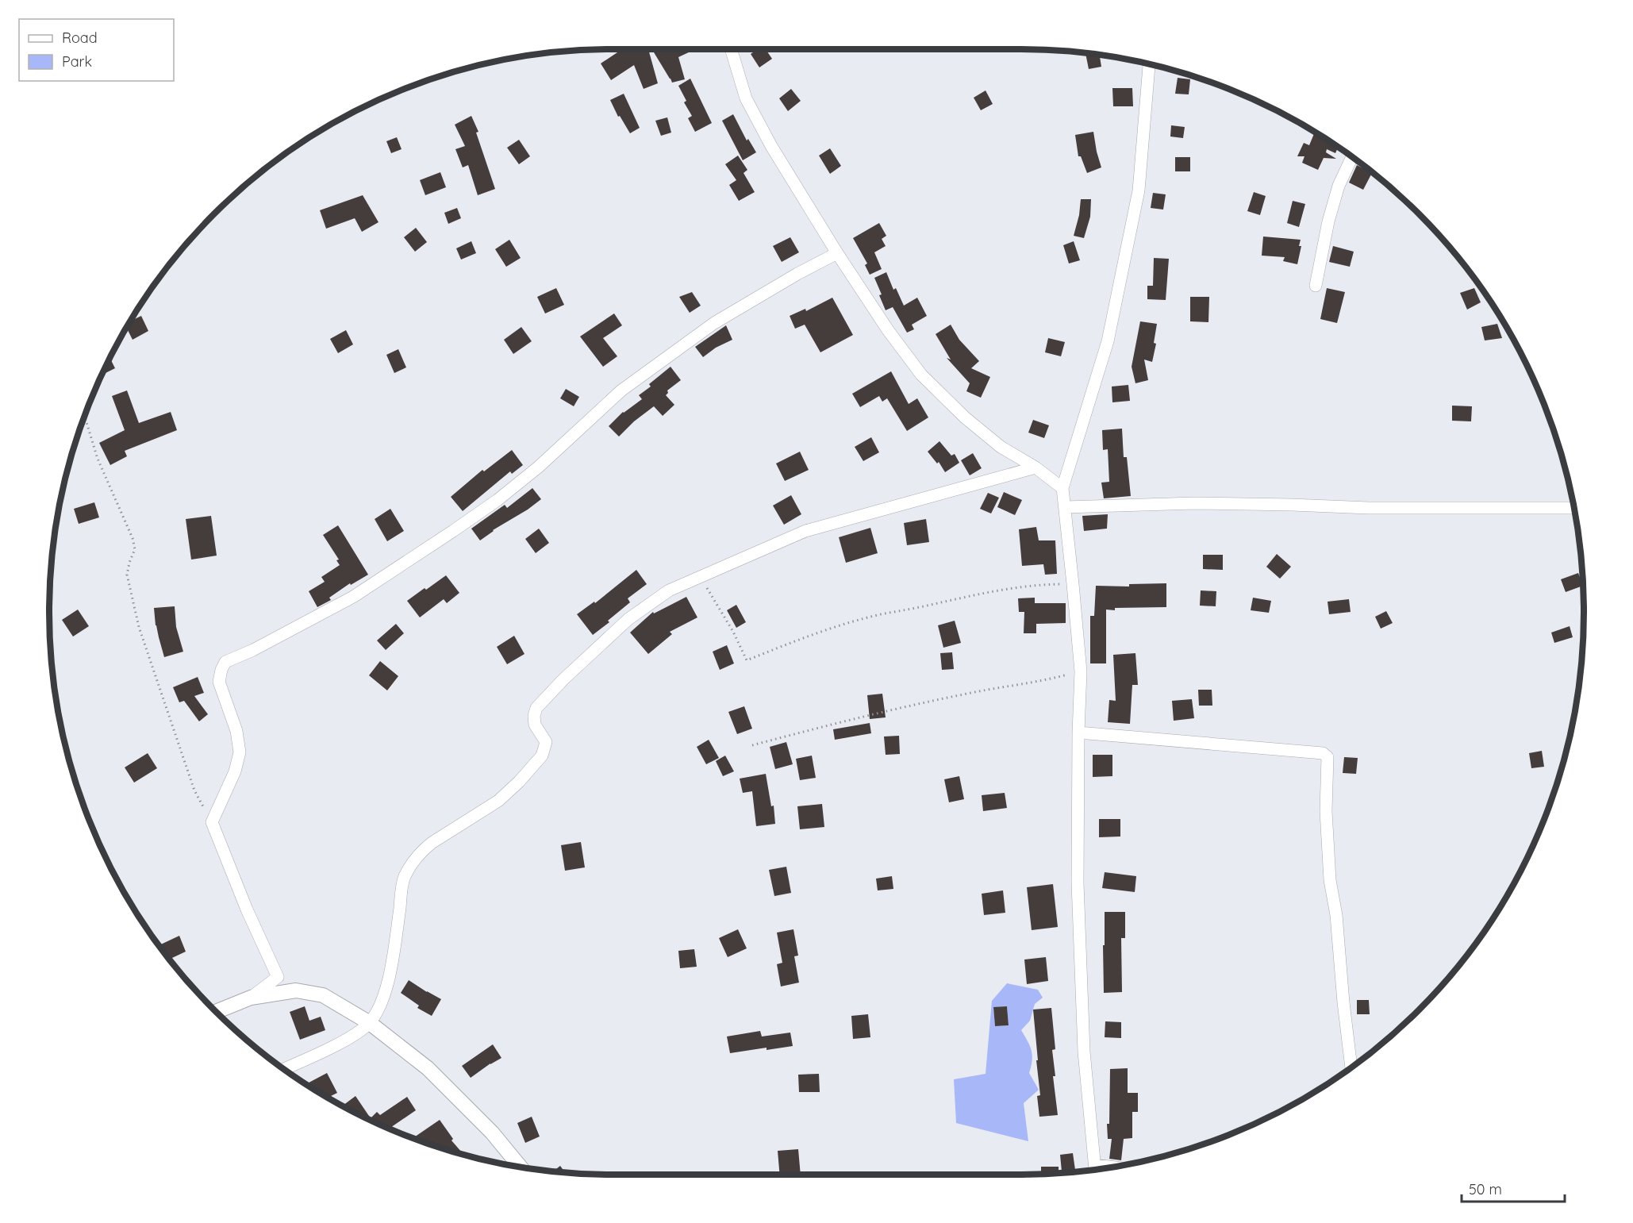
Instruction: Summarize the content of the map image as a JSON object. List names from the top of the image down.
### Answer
{
  "legend": ["Road", "Park"],
  "scale_bar": "50 m"
}
